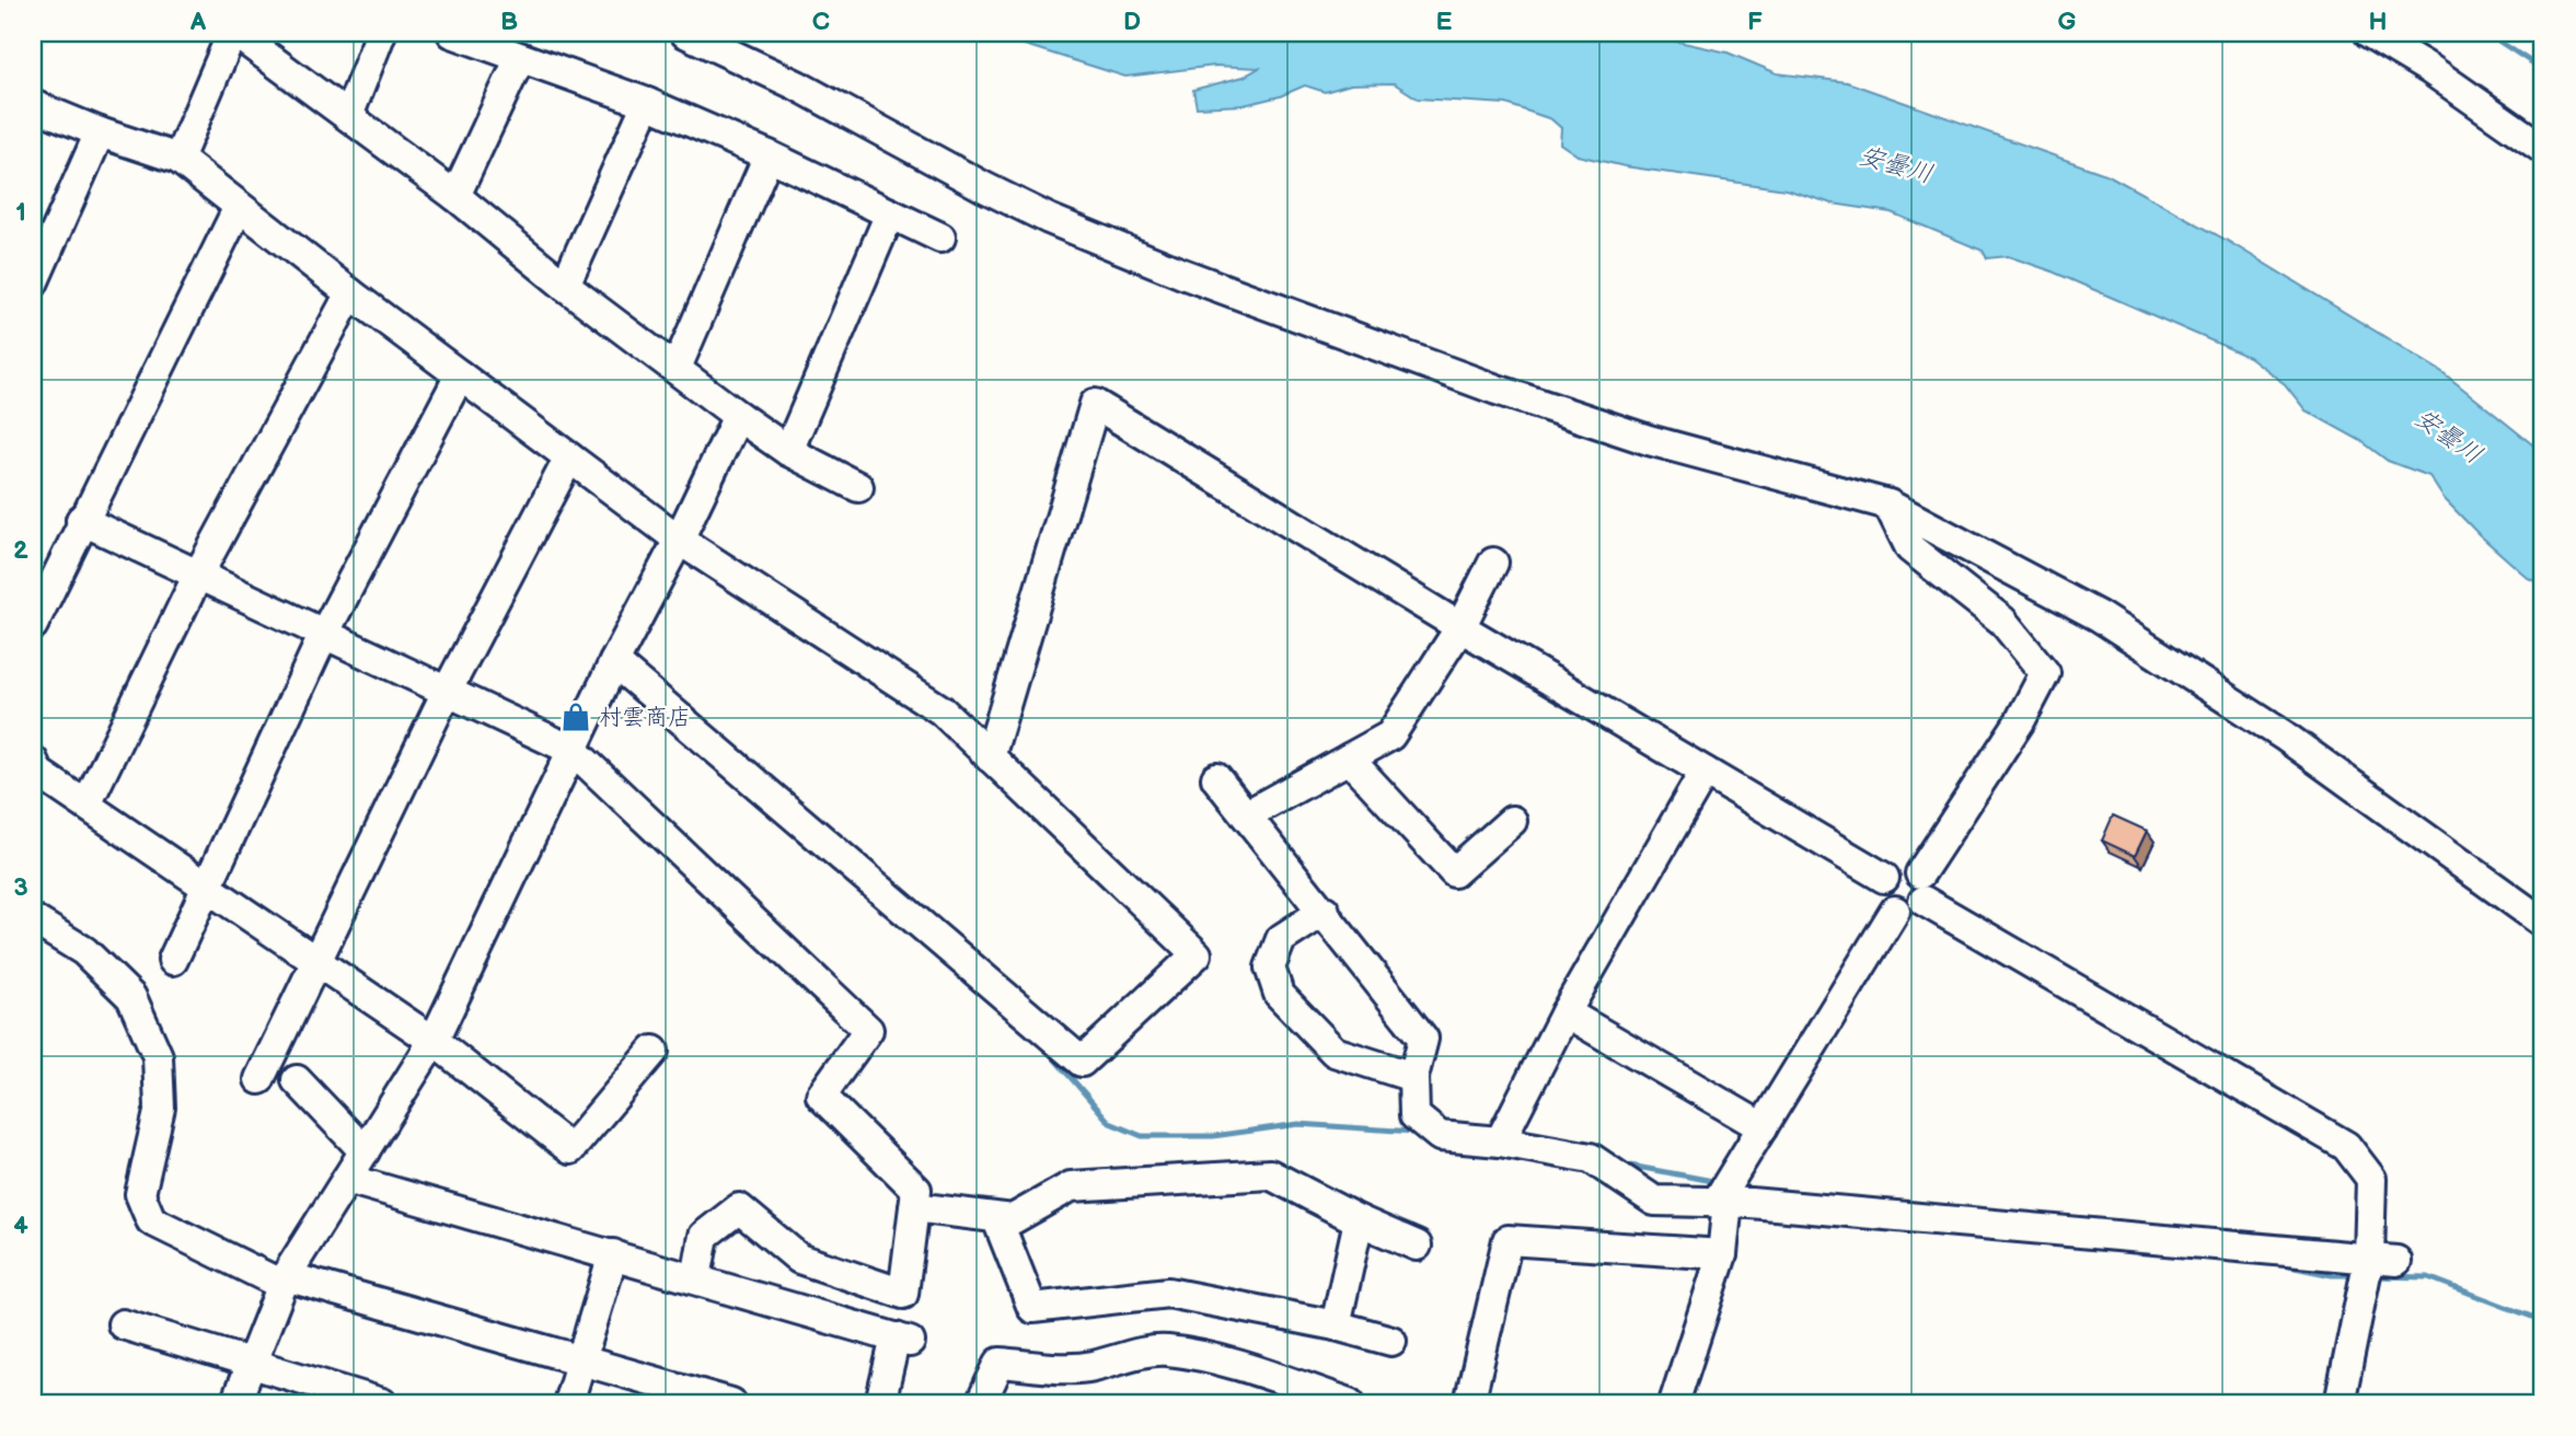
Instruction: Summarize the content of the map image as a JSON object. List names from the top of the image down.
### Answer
{
  "water": ["安曇川"],
  "places": {
    "shop": ["村雲商店"]
  },
  "grid": {
    "columns": [
      "A",
      "B",
      "C",
      "D",
      "E",
      "F",
      "G",
      "H"
    ],
    "rows": [
      "1",
      "2",
      "3",
      "4"
    ]
  }
}
